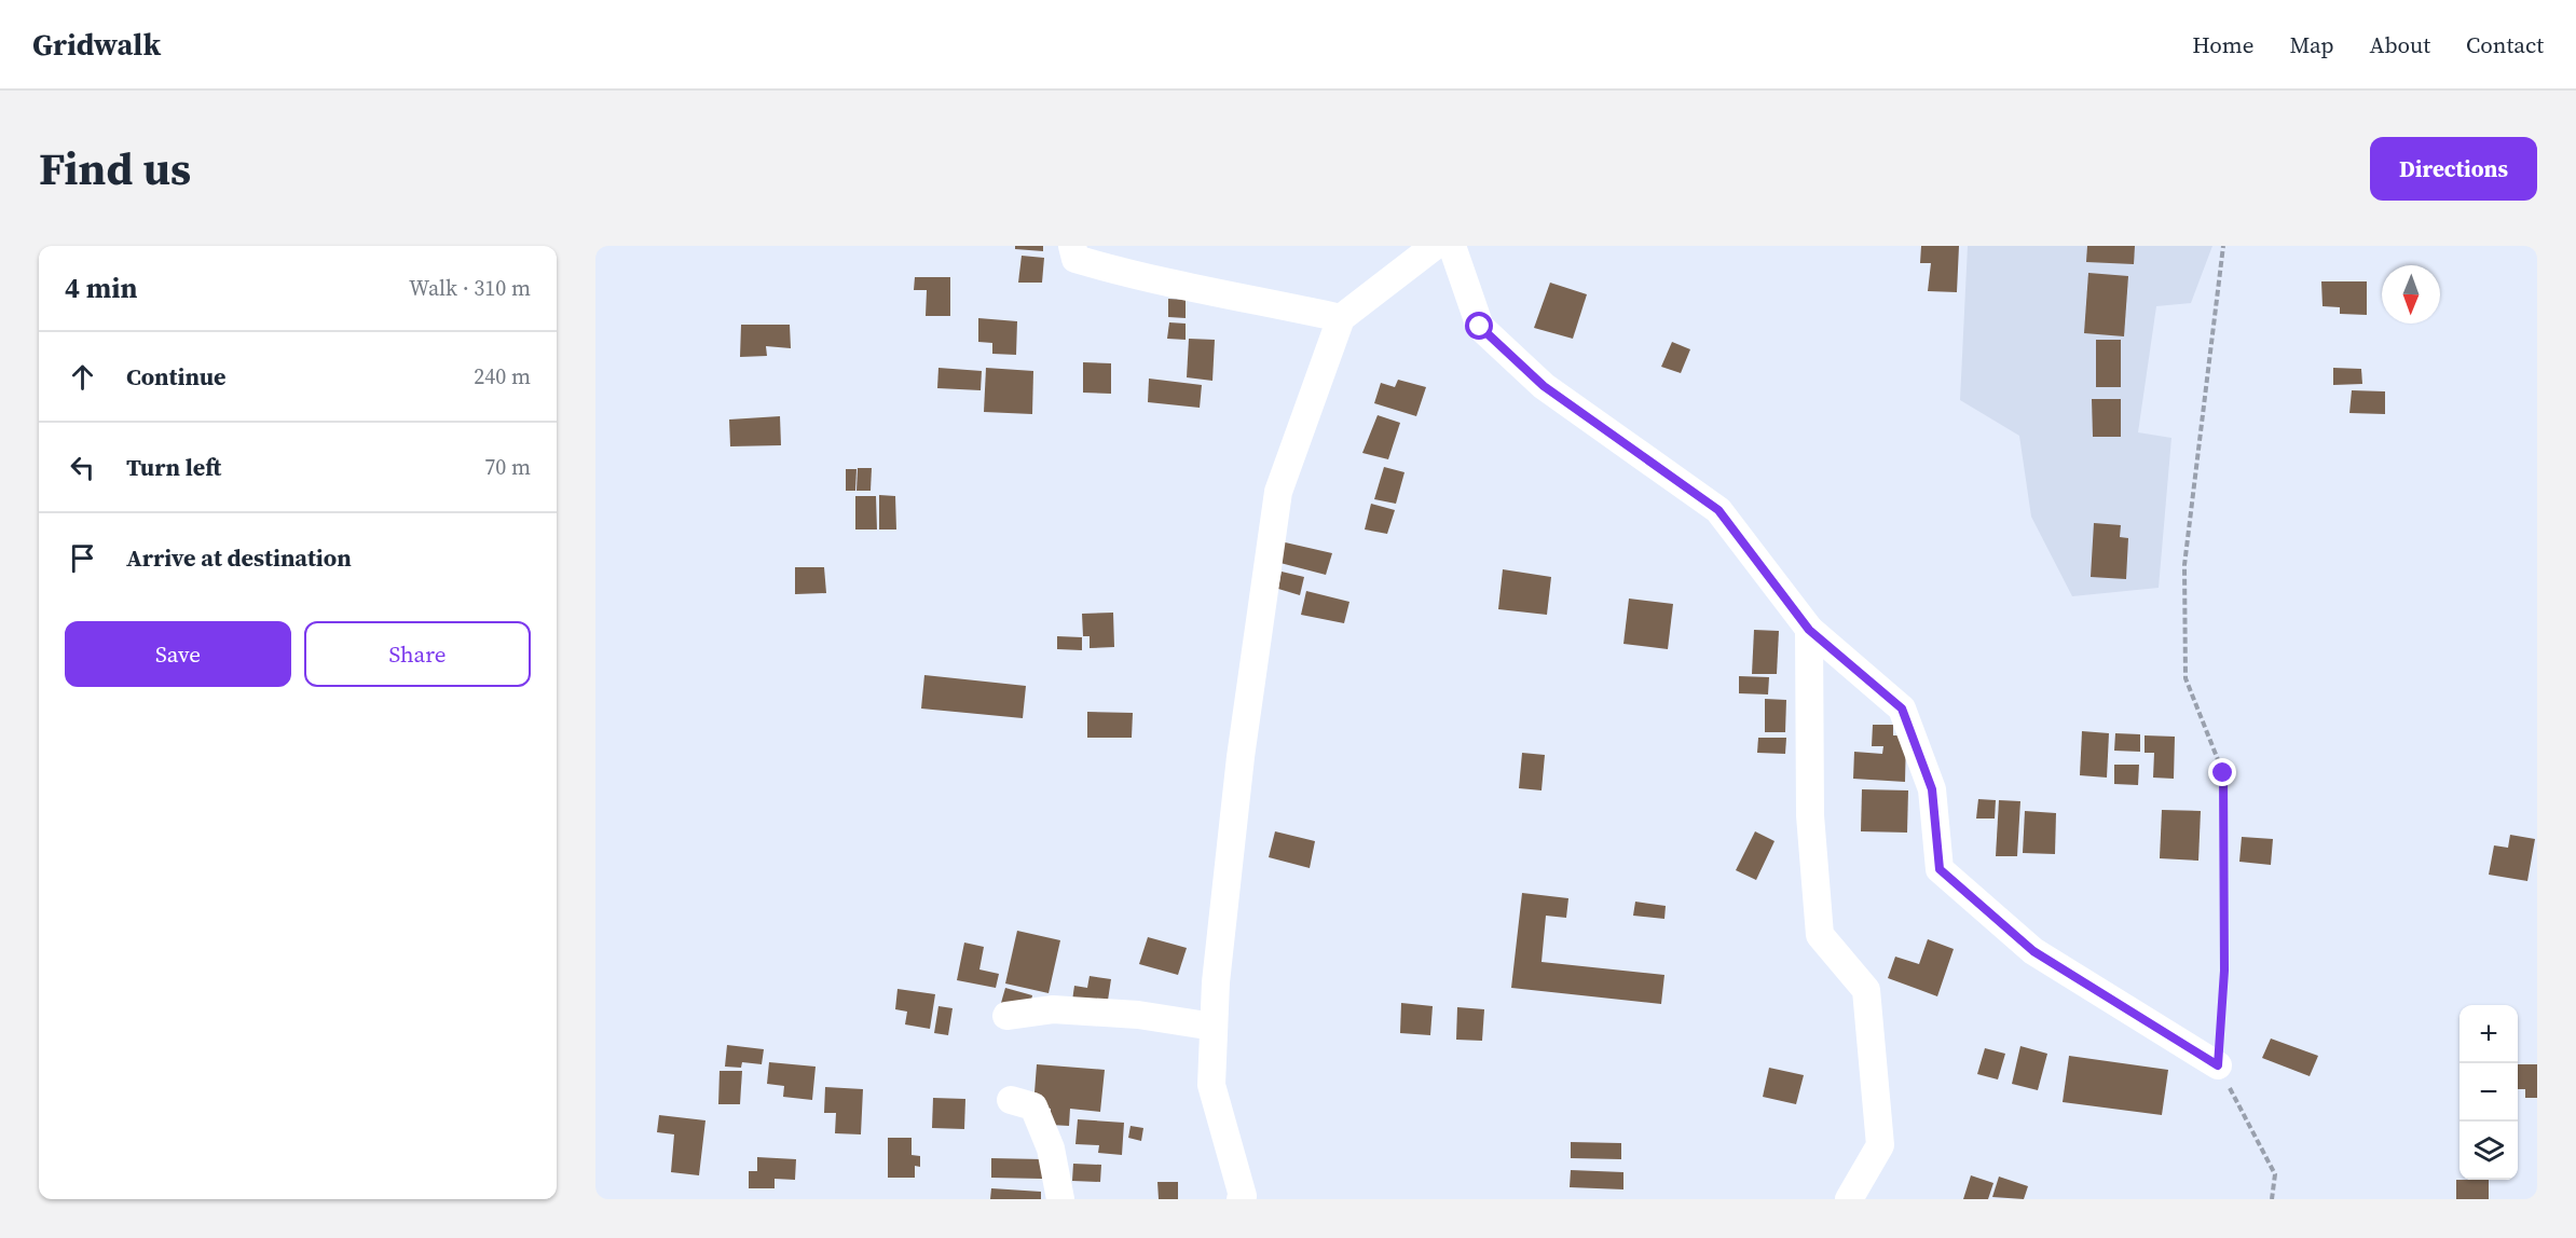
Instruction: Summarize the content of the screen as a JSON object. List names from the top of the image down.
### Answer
{
  "north": "bottom",
  "page": {
    "header": "Gridwalk",
    "nav": [
      "Home",
      "Map",
      "About",
      "Contact"
    ],
    "title": "Find us",
    "buttons": [
      "Directions",
      ["Save", "Share"]
    ],
    "heading": ["4 min", "Walk · 310 m"],
    "list": [
      ["Continue", "240 m"],
      ["Turn left", "70 m"],
      "Arrive at destination"
    ],
    "map_buttons": ["+", "−"]
  }
}
